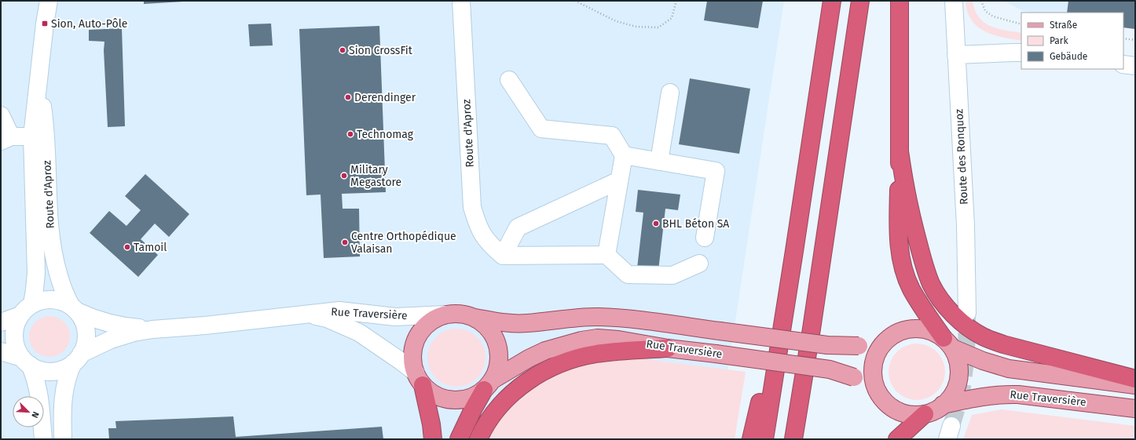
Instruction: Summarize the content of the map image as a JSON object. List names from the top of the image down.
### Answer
{
  "streets": {
    "main road": ["Rue Traversière"],
    "street": ["Route d'Aproz", "Route des Ronquoz"]
  },
  "crossings": [
    ["Route d'Aproz", "Rue Traversière"]
  ],
  "places": {
    "transit": ["Sion, Auto-Pôle"],
    "other": [
      "Sion CrossFit",
      "Derendinger",
      "Technomag",
      "Military Megastore",
      "BHL Béton SA",
      "Centre Orthopédique Valaisan",
      "Tamoil"
    ]
  },
  "legend": ["Straße", "Park", "Gebäude"],
  "north": "bottom right"
}
